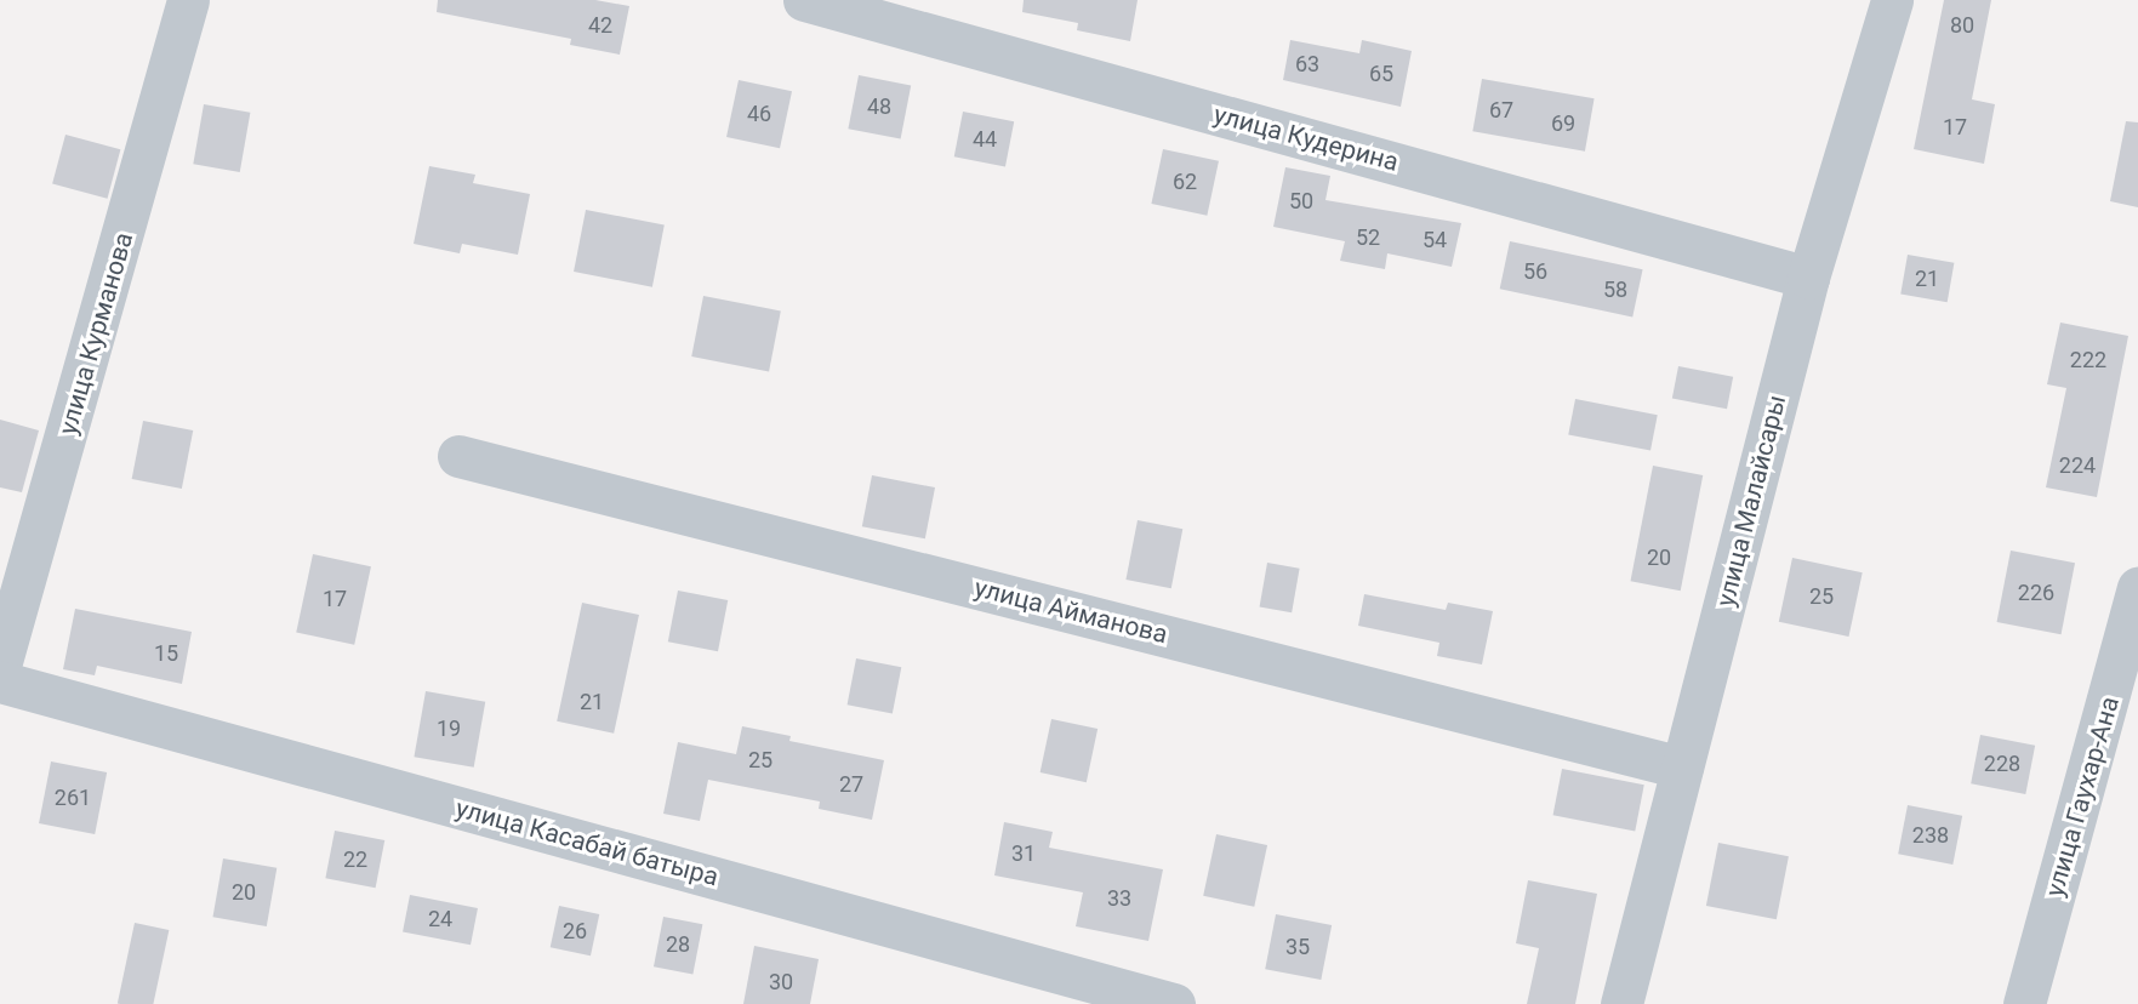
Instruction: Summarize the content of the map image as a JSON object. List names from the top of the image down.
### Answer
{
  "streets": {
    "street": [
      "улица Кудерина",
      "улица Курманова",
      "улица Малайсары",
      "улица Айманова",
      "улица Гаухар-Ана",
      "улица Касабай батыра"
    ]
  },
  "crossings": [
    ["улица Кудерина", "улица Малайсары"],
    ["улица Малайсары", "улица Айманова"]
  ],
  "house_numbers": [
    "42",
    "80",
    "63",
    "65",
    "48",
    "67",
    "46",
    "69",
    "17",
    "44",
    "62",
    "50",
    "52",
    "54",
    "56",
    "21",
    "58",
    "222",
    "224",
    "20",
    "226",
    "25",
    "17",
    "15",
    "21",
    "19",
    "25",
    "228",
    "27",
    "261",
    "238",
    "31",
    "22",
    "20",
    "33",
    "24",
    "26",
    "28",
    "35",
    "30"
  ]
}
